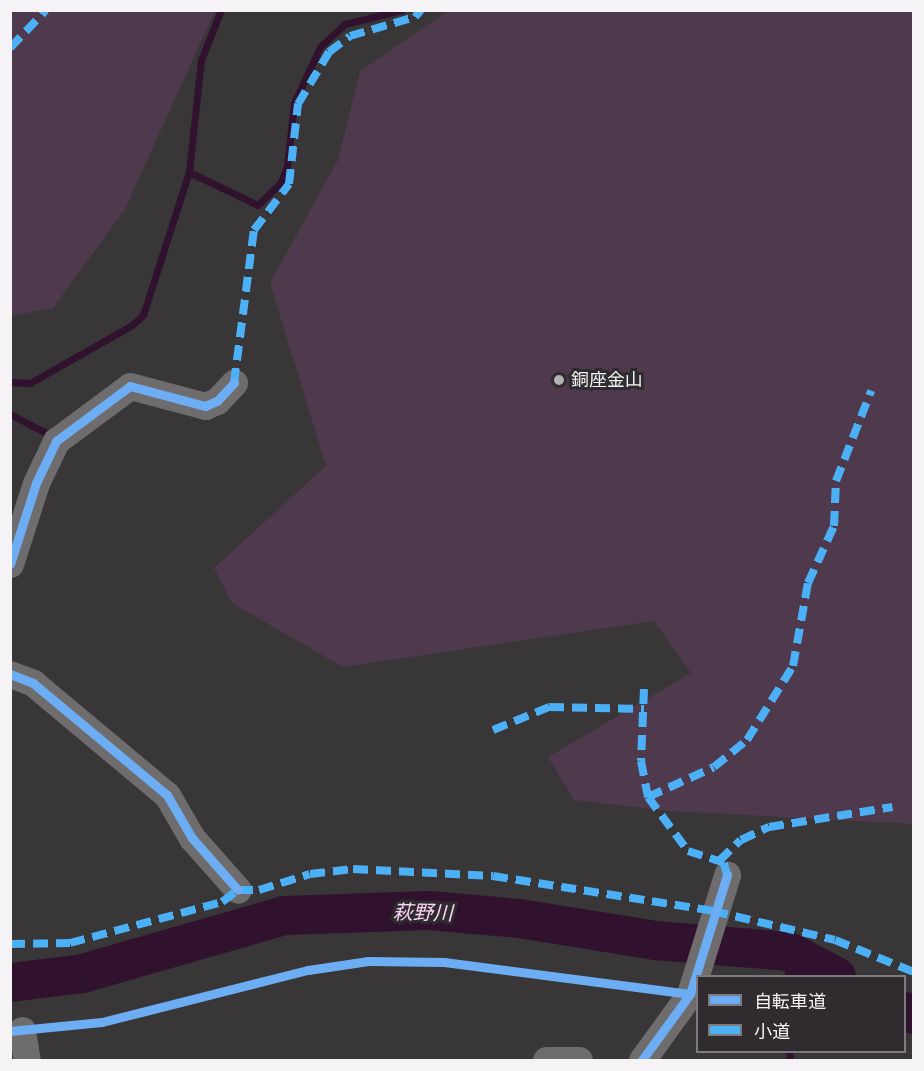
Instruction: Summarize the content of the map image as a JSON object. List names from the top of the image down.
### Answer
{
  "water": ["萩野川"],
  "places": ["銅座金山"],
  "legend": ["自転車道", "小道"]
}
